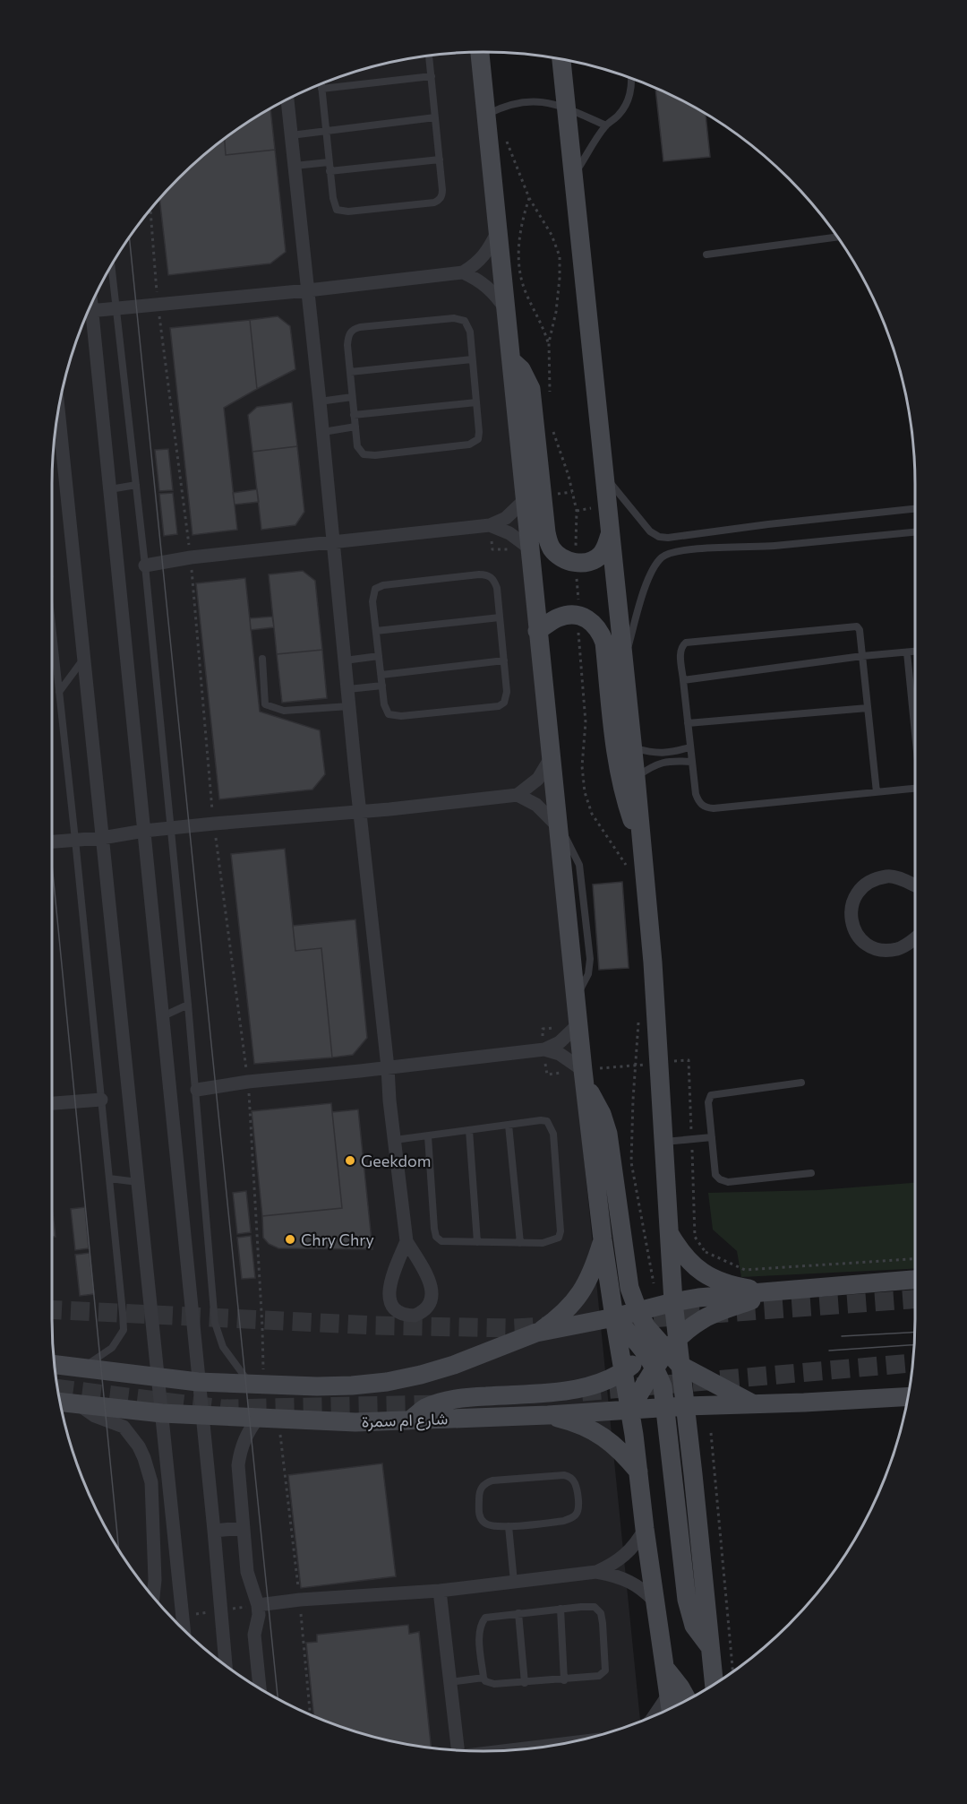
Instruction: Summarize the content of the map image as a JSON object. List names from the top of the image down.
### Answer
{
  "streets": {
    "street": ["شارع ام سمرة"]
  },
  "places": ["Geekdom", "Chry Chry"]
}
